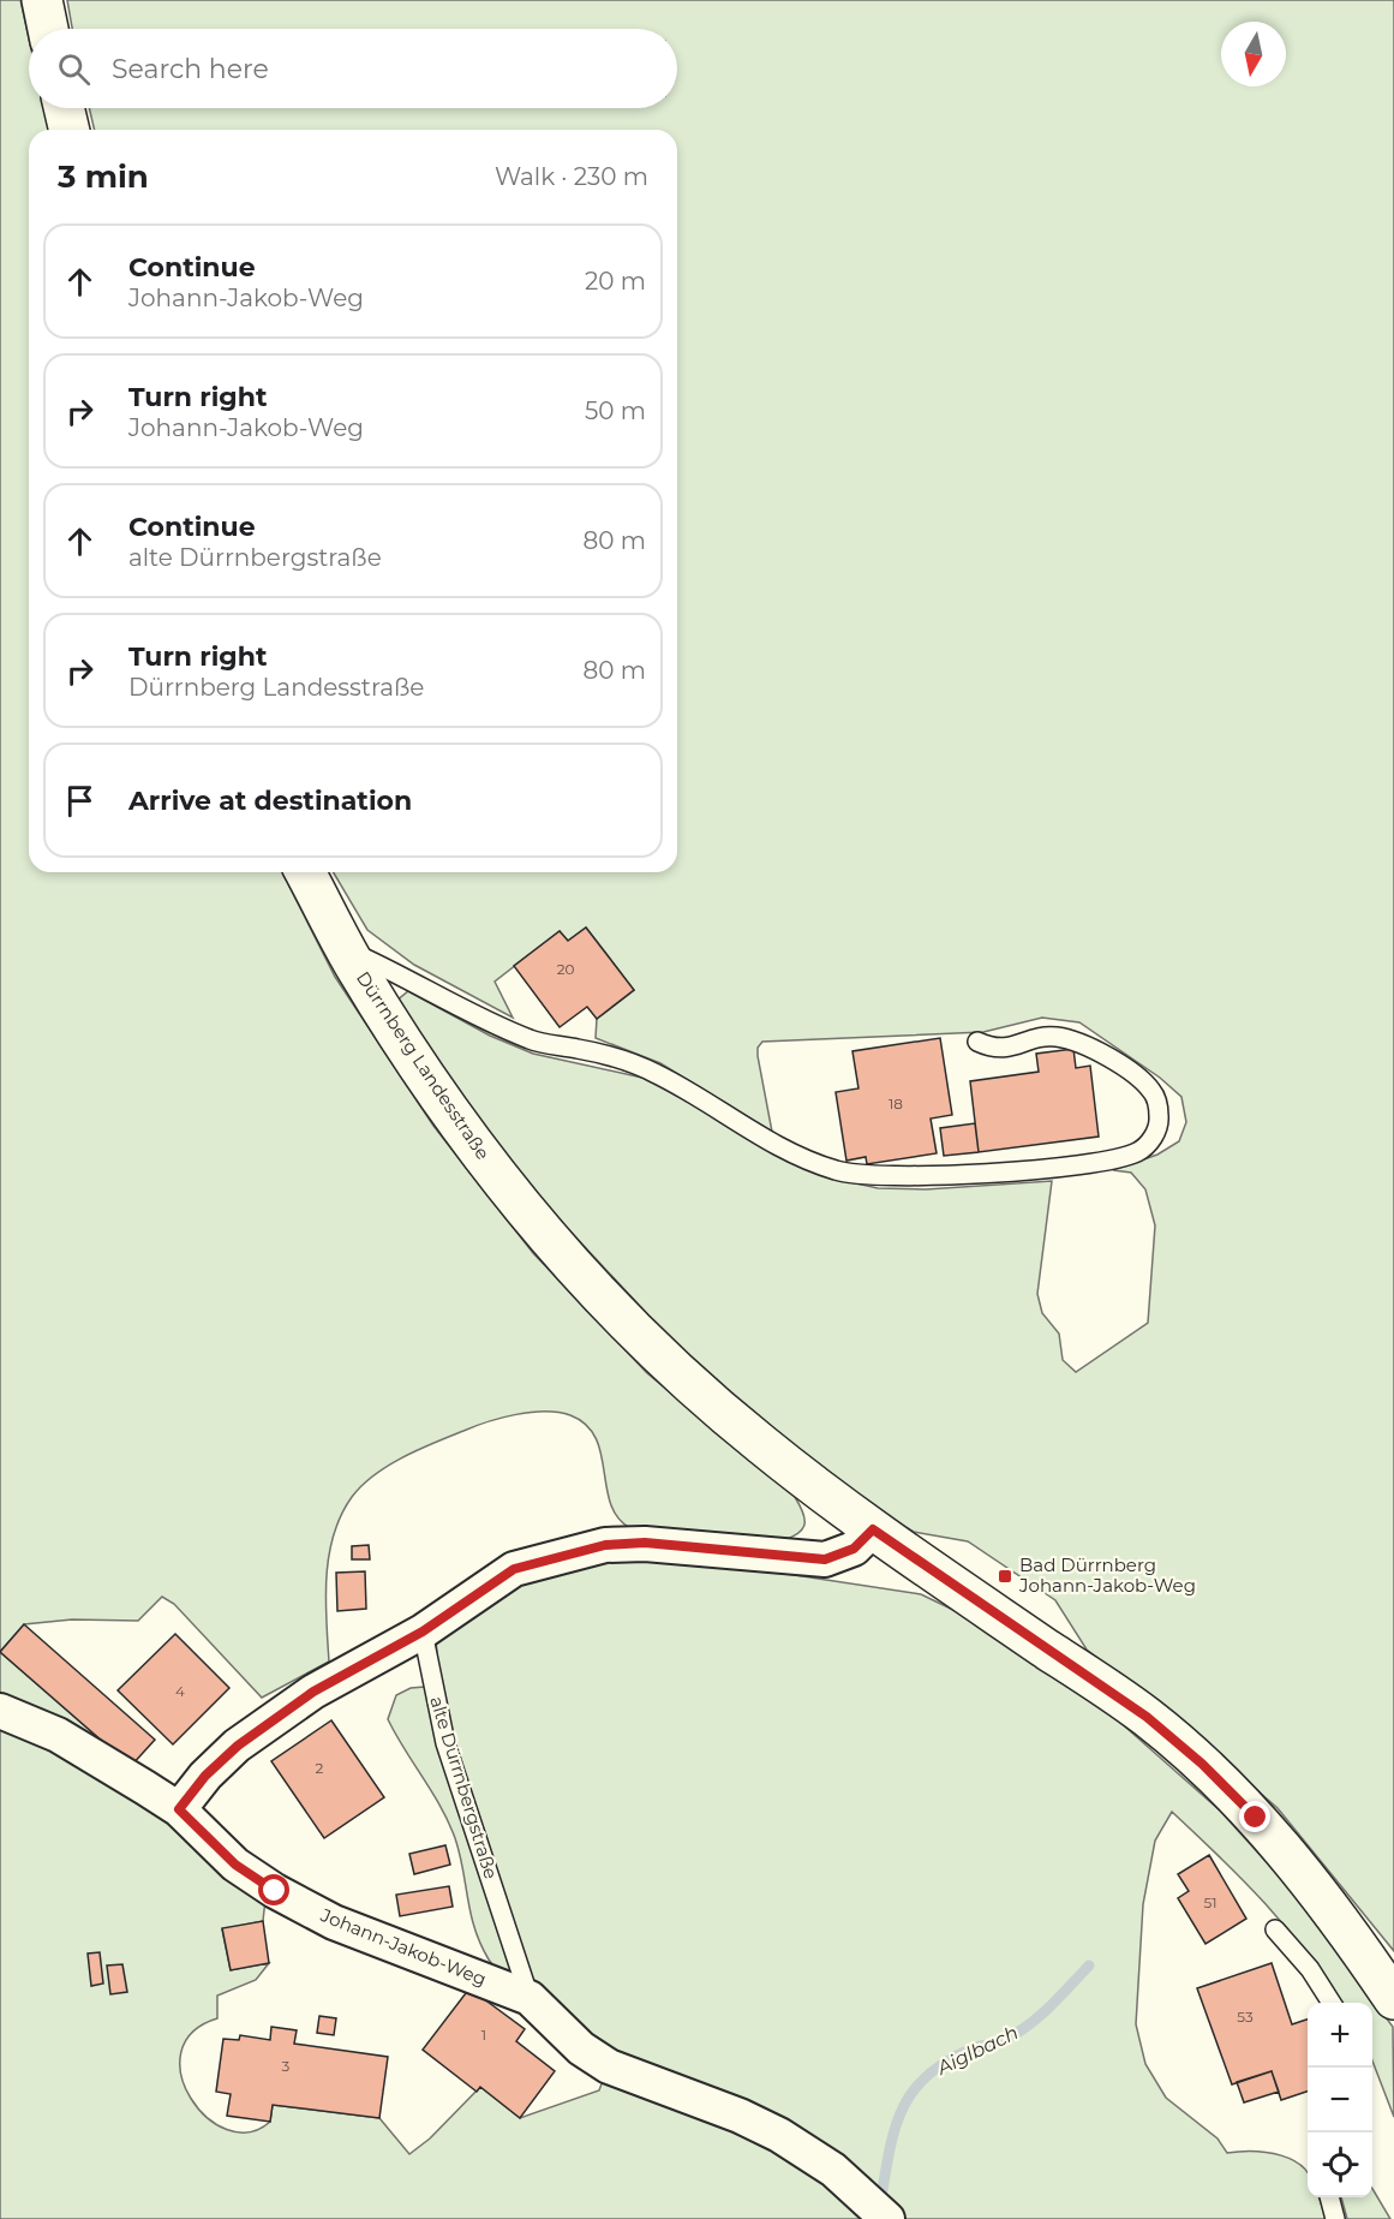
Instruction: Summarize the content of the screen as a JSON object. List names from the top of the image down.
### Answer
{
  "streets": {
    "main road": ["Dürrnberg Landesstraße"],
    "street": ["alte Dürrnbergstraße", "Johann-Jakob-Weg"]
  },
  "crossings": [
    ["alte Dürrnbergstraße", "Johann-Jakob-Weg"]
  ],
  "water": ["Aiglbach"],
  "places": {
    "transit": ["Bad Dürrnberg Johann-Jakob-Weg"]
  },
  "house_numbers": [
    "20",
    "18",
    "4",
    "2",
    "51",
    "53",
    "1",
    "3"
  ],
  "north": "bottom",
  "page": {
    "search": "Search here",
    "heading": ["3 min", "Walk · 230 m"],
    "list": [
      ["Continue", "Johann-Jakob-Weg", "20 m"],
      ["Turn right", "Johann-Jakob-Weg", "50 m"],
      ["Continue", "alte Dürrnbergstraße", "80 m"],
      ["Turn right", "Dürrnberg Landesstraße", "80 m"],
      "Arrive at destination"
    ],
    "map_buttons": ["+", "−"]
  }
}
